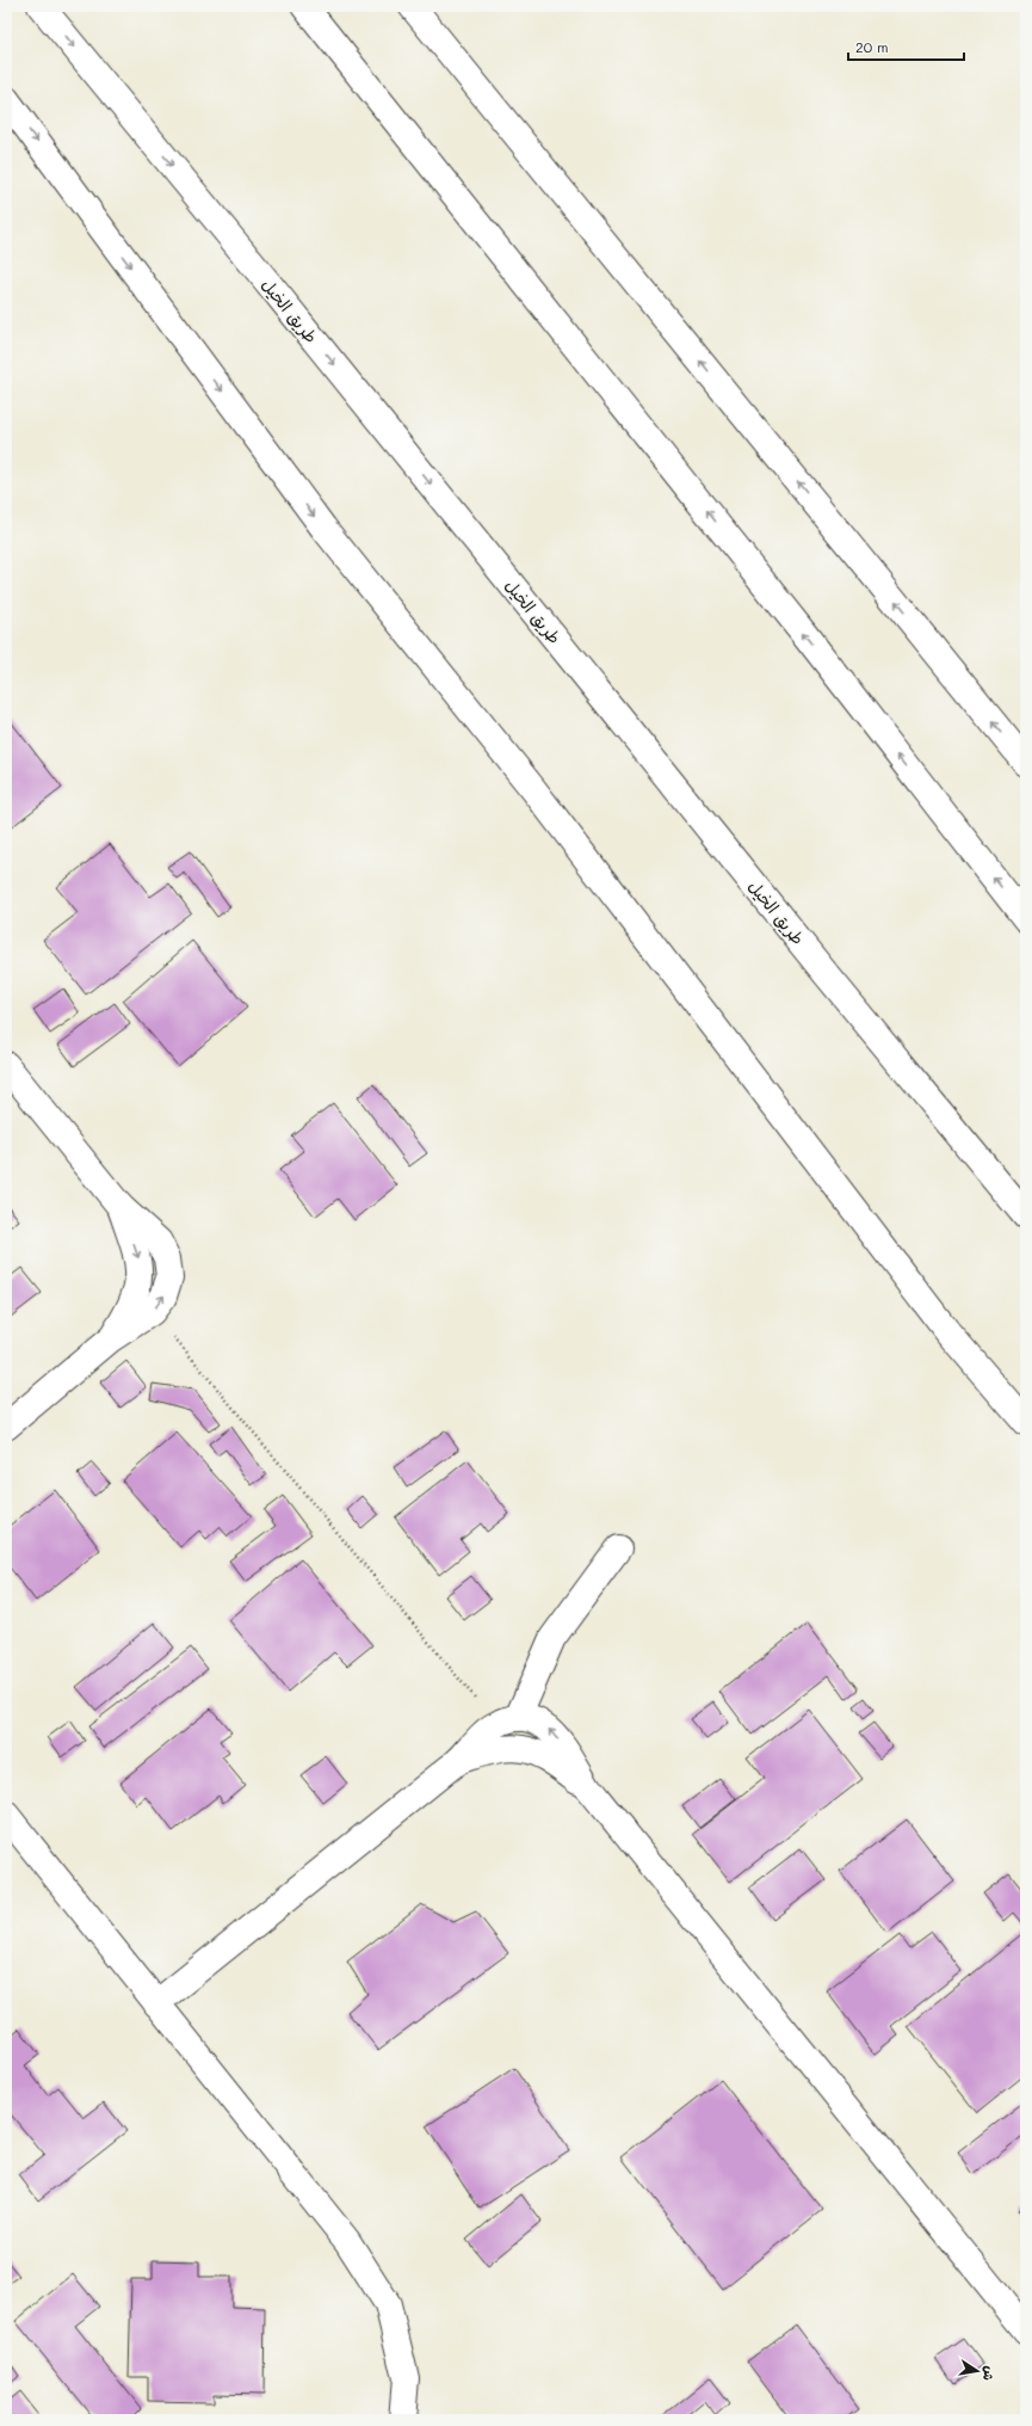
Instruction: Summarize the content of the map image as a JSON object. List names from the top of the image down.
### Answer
{
  "streets": {
    "main road": ["طريق الخيل"]
  },
  "scale_bar": "20 m",
  "north": "right"
}
